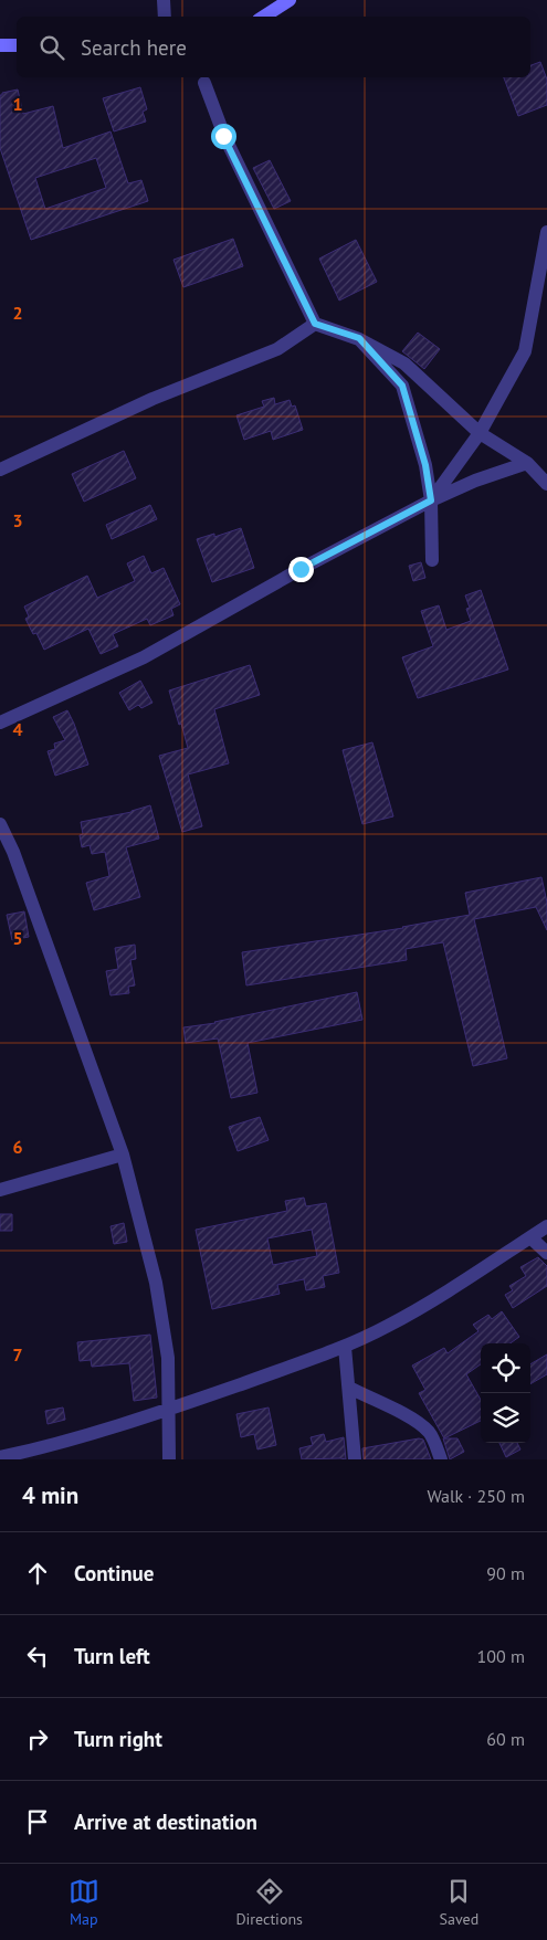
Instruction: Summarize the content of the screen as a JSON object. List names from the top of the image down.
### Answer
{
  "page": {
    "search": "Search here",
    "heading": ["4 min", "Walk · 250 m"],
    "list": [
      ["Continue", "90 m"],
      ["Turn left", "100 m"],
      ["Turn right", "60 m"],
      "Arrive at destination"
    ],
    "nav": ["Map", "Directions", "Saved"]
  },
  "grid": {
    "rows": [
      "1",
      "2",
      "3",
      "4",
      "5",
      "6",
      "7"
    ]
  }
}
